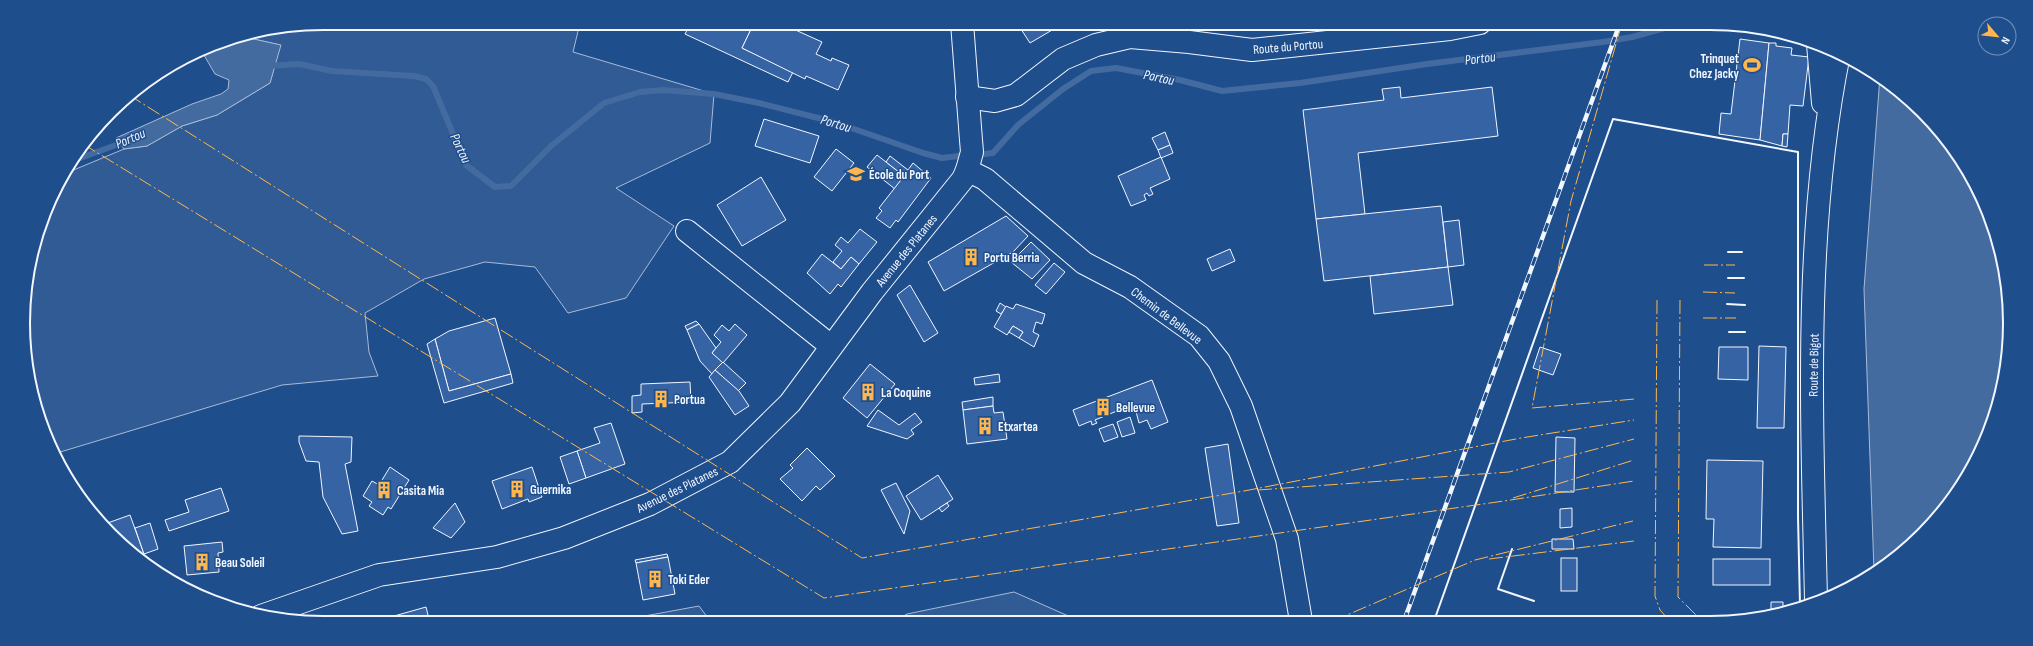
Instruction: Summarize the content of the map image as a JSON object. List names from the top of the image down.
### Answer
{
  "streets": {
    "street": [
      "Route du Portou",
      "Avenue des Platanes",
      "Chemin de Bellevue",
      "Route de Bigot"
    ]
  },
  "crossings": [
    ["Avenue des Platanes", "Chemin de Bellevue"]
  ],
  "water": ["Portou"],
  "places": {
    "sports": ["Trinquet Chez Jacky"],
    "school or university": ["École du Port"],
    "building": [
      "Portu Berria",
      "La Coquine",
      "Portua",
      "Bellevue",
      "Etxartea",
      "Guernika",
      "Casita Mia",
      "Beau Soleil",
      "Toki Eder"
    ]
  },
  "north": "bottom right"
}
